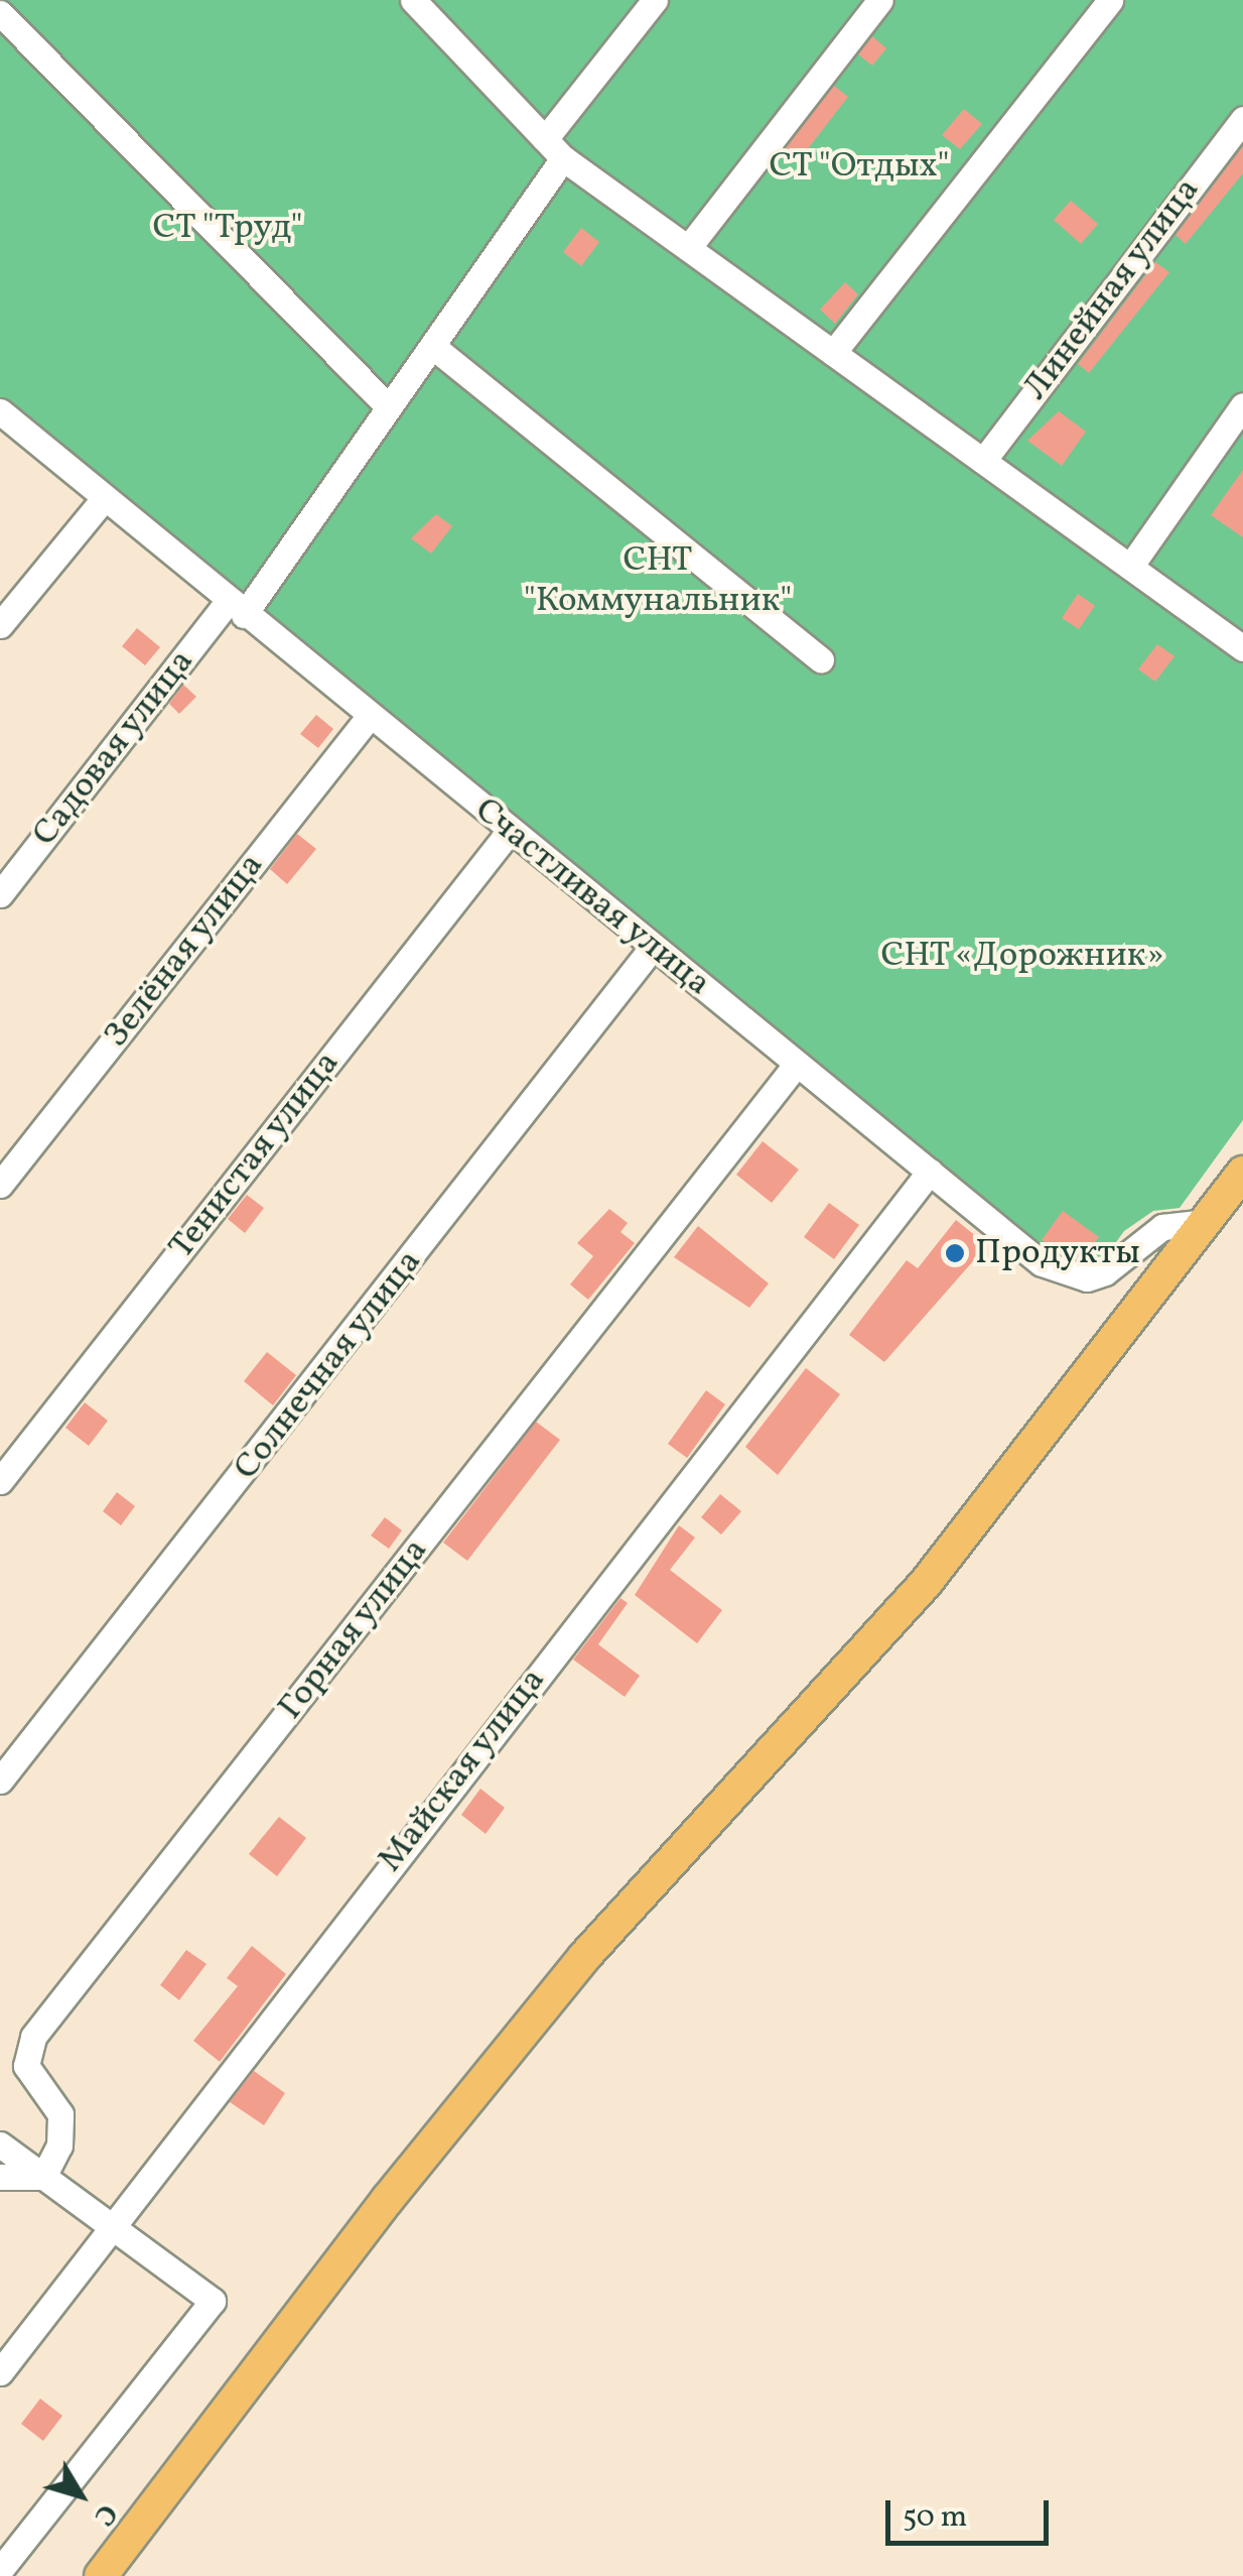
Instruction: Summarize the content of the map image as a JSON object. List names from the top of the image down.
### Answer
{
  "streets": {
    "street": [
      "Линейная улица",
      "Садовая улица",
      "Счастливая улица",
      "Зелёная улица",
      "Тенистая улица",
      "Солнечная улица",
      "Горная улица",
      "Майская улица"
    ]
  },
  "crossings": [
    ["Садовая улица", "Счастливая улица"],
    ["Счастливая улица", "Зелёная улица"],
    ["Счастливая улица", "Тенистая улица"],
    ["Счастливая улица", "Солнечная улица"],
    ["Счастливая улица", "Горная улица"],
    ["Счастливая улица", "Майская улица"]
  ],
  "parks": [
    "СТ \"Отдых\"",
    "СТ \"Труд\"",
    "СНТ \"Коммунальник\"",
    "СНТ «Дорожник»"
  ],
  "places": ["Продукты"],
  "scale_bar": "50 m",
  "north": "bottom right"
}
